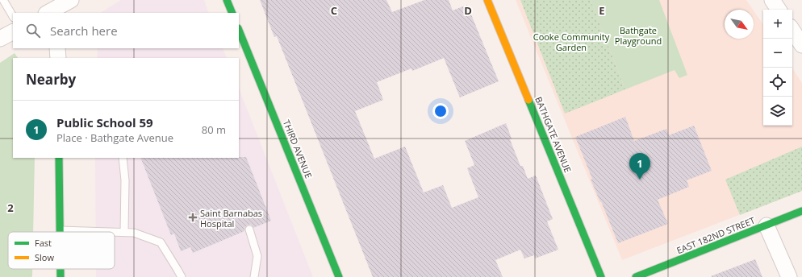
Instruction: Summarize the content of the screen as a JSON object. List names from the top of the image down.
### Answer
{
  "streets": {
    "street": ["BATHGATE AVENUE", "THIRD AVENUE", "EAST 182ND STREET"]
  },
  "parks": ["Bathgate Playground", "Cooke Community Garden"],
  "places": {
    "health": ["Saint Barnabas Hospital"]
  },
  "legend": ["Fast", "Slow"],
  "north": "bottom right",
  "page": {
    "map_buttons": ["+", "−"],
    "search": "Search here",
    "heading": "Nearby",
    "list": [
      {
        "mark": "1",
        "name": "Public School 59",
        "note": "Place · Bathgate Avenue",
        "value": "80 m"
      }
    ],
    "pins": "1"
  },
  "grid": {
    "columns": ["C", "D", "E"],
    "rows": ["2"]
  }
}
